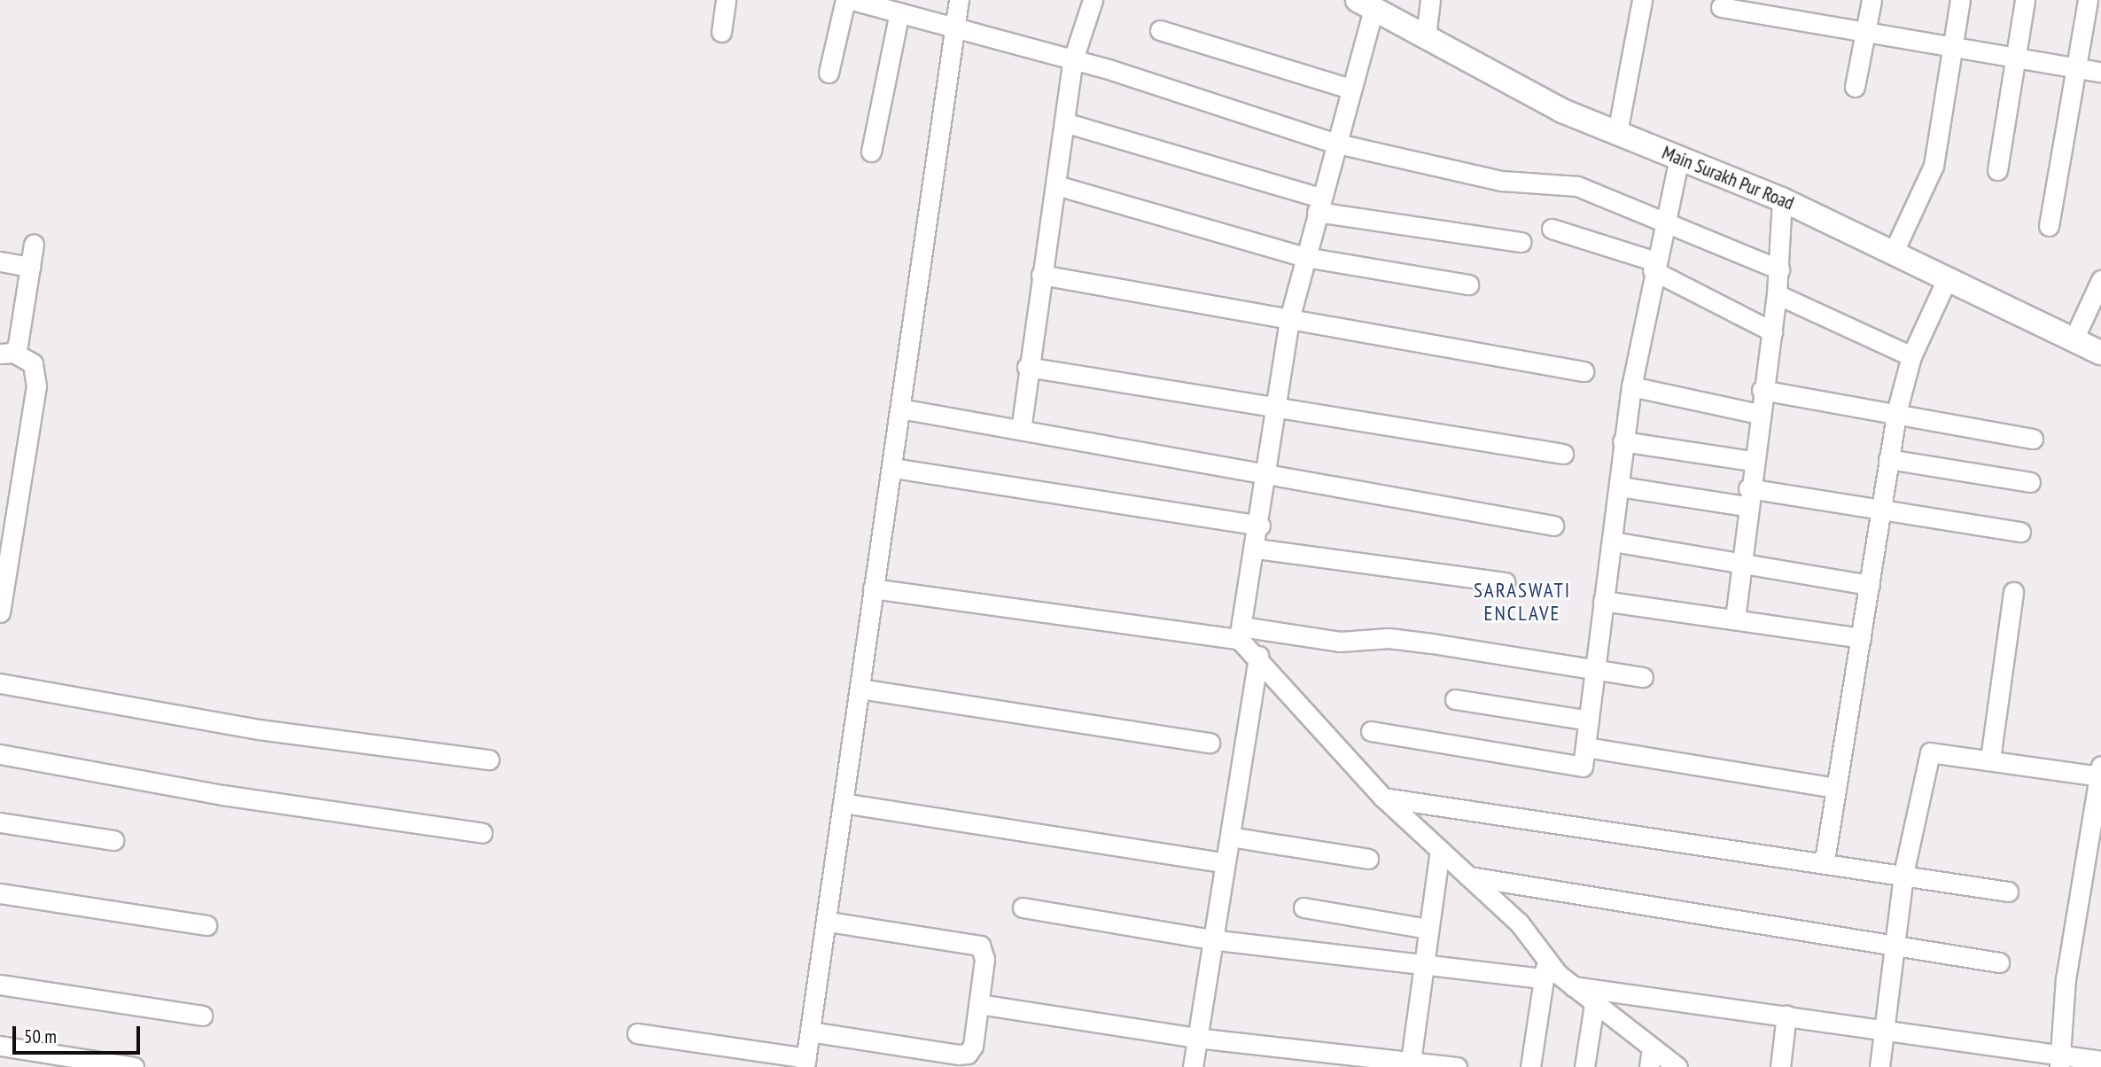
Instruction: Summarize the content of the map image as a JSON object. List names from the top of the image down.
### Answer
{
  "streets": {
    "street": ["Main Surakh Pur Road"]
  },
  "districts": ["SARASWATI ENCLAVE"],
  "scale_bar": "50 m"
}
